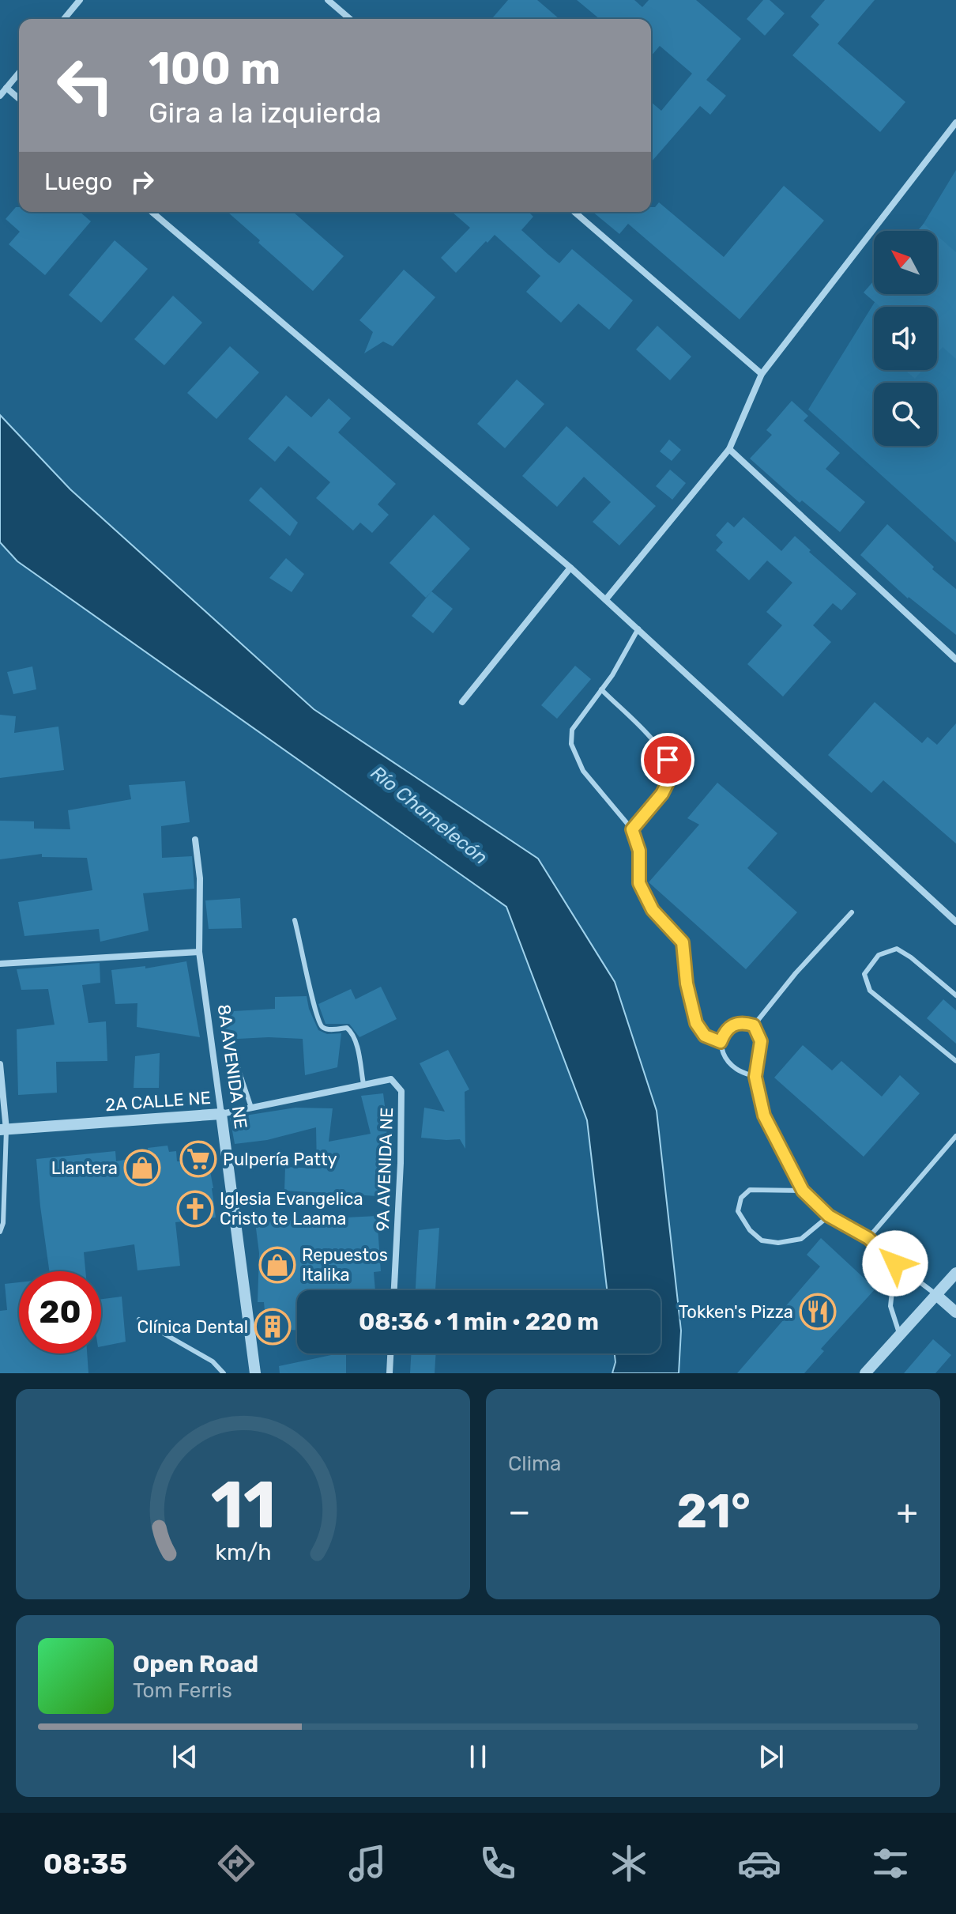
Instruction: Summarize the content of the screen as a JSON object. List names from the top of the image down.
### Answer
{
  "streets": {
    "street": ["8A AVENIDA NE", "2A CALLE NE", "9A AVENIDA NE"]
  },
  "crossings": [
    ["8A AVENIDA NE", "2A CALLE NE"],
    ["2A CALLE NE", "9A AVENIDA NE"]
  ],
  "water": ["Río Chamelecón"],
  "places": {
    "supermarket": ["Pulpería Patty"],
    "shop": ["Llantera", "Repuestos Italika"],
    "church": ["Iglesia Evangelica Cristo te Laama"],
    "restaurant": ["Tokken's Pizza"],
    "building": ["Clínica Dental"]
  },
  "north": "top left",
  "page": {
    "turn": ["100 m", "Gira a la izquierda"],
    "then": "Luego",
    "limit": "20",
    "trip": "08:36 · 1 min · 220 m",
    "tile": "Clima",
    "heat": ["−", "21°", "+"],
    "song": ["Open Road", "Tom Ferris"],
    "tabs": "08:35",
    "gauge": ["11", "km/h"]
  }
}
